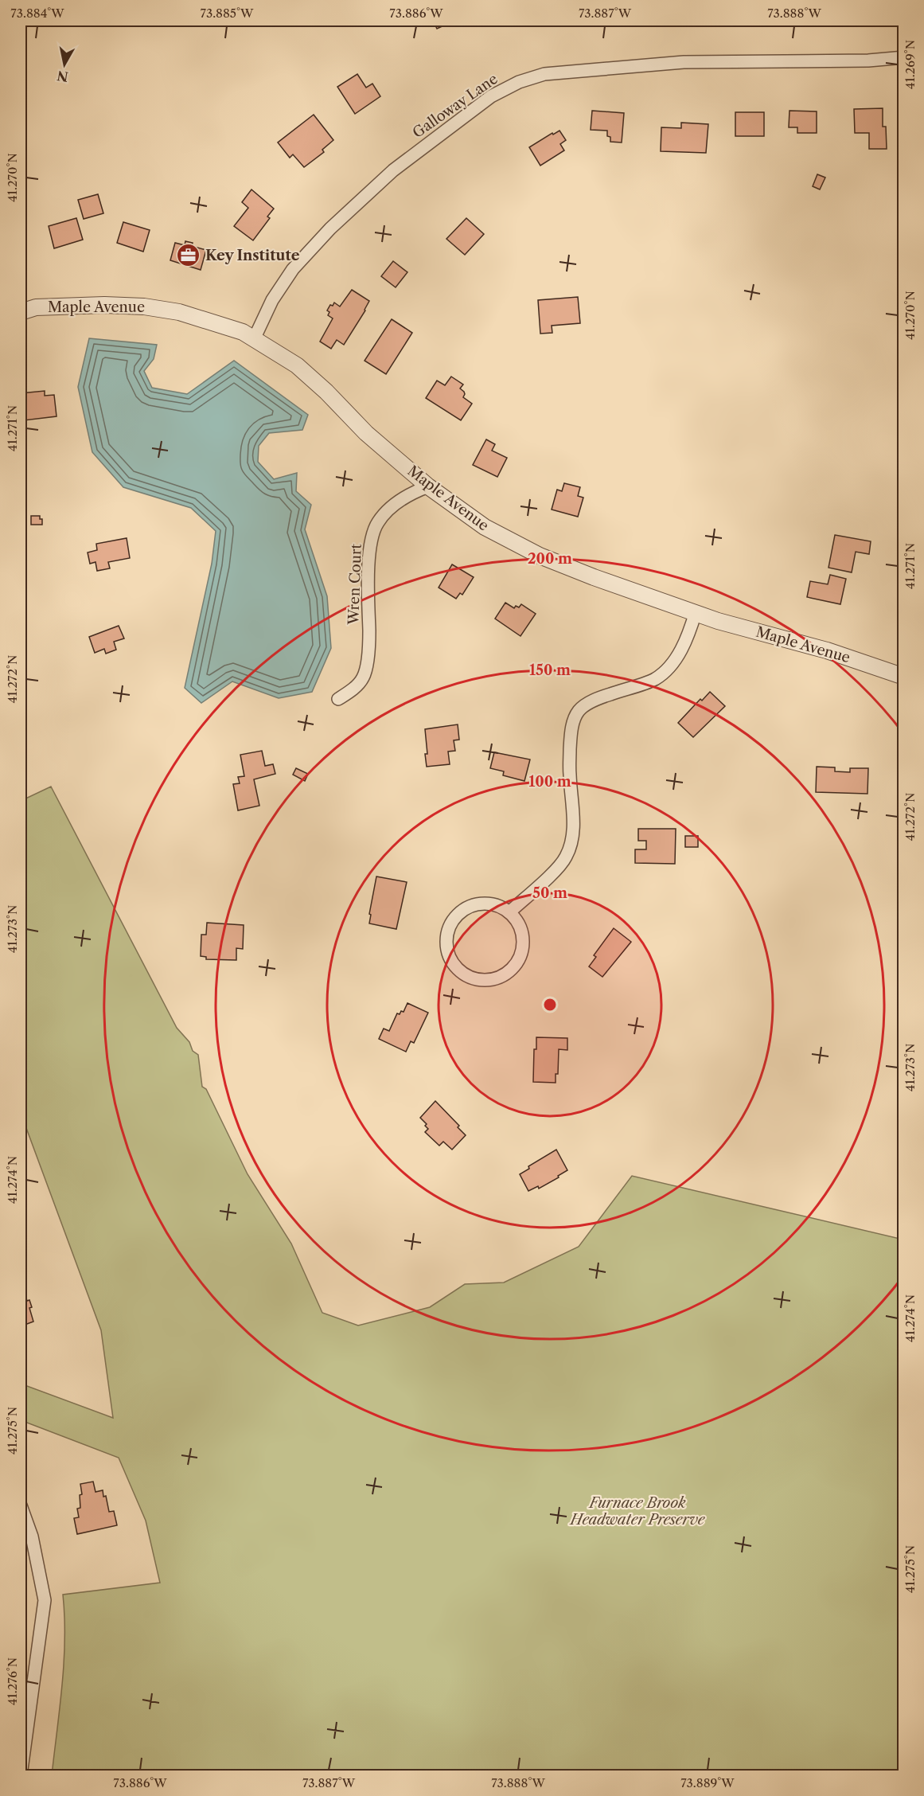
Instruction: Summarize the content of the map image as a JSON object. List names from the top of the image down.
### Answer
{
  "streets": {
    "street": ["Galloway Lane", "Maple Avenue", "Wren Court"]
  },
  "crossings": [
    ["Galloway Lane", "Maple Avenue"],
    ["Maple Avenue", "Wren Court"]
  ],
  "parks": ["Furnace Brook Headwater Preserve"],
  "places": {
    "office": ["Key Institute"]
  },
  "north": "bottom",
  "coordinates": [
    "73.884°W",
    "73.885°W",
    "73.886°W",
    "73.887°W",
    "73.888°W",
    "41.269°N",
    "41.270°N",
    "41.271°N",
    "41.272°N",
    "41.273°N",
    "41.274°N",
    "41.275°N",
    "41.276°N",
    "73.889°W"
  ],
  "rings": [
    "200 m",
    "150 m",
    "100 m",
    "50 m"
  ]
}
